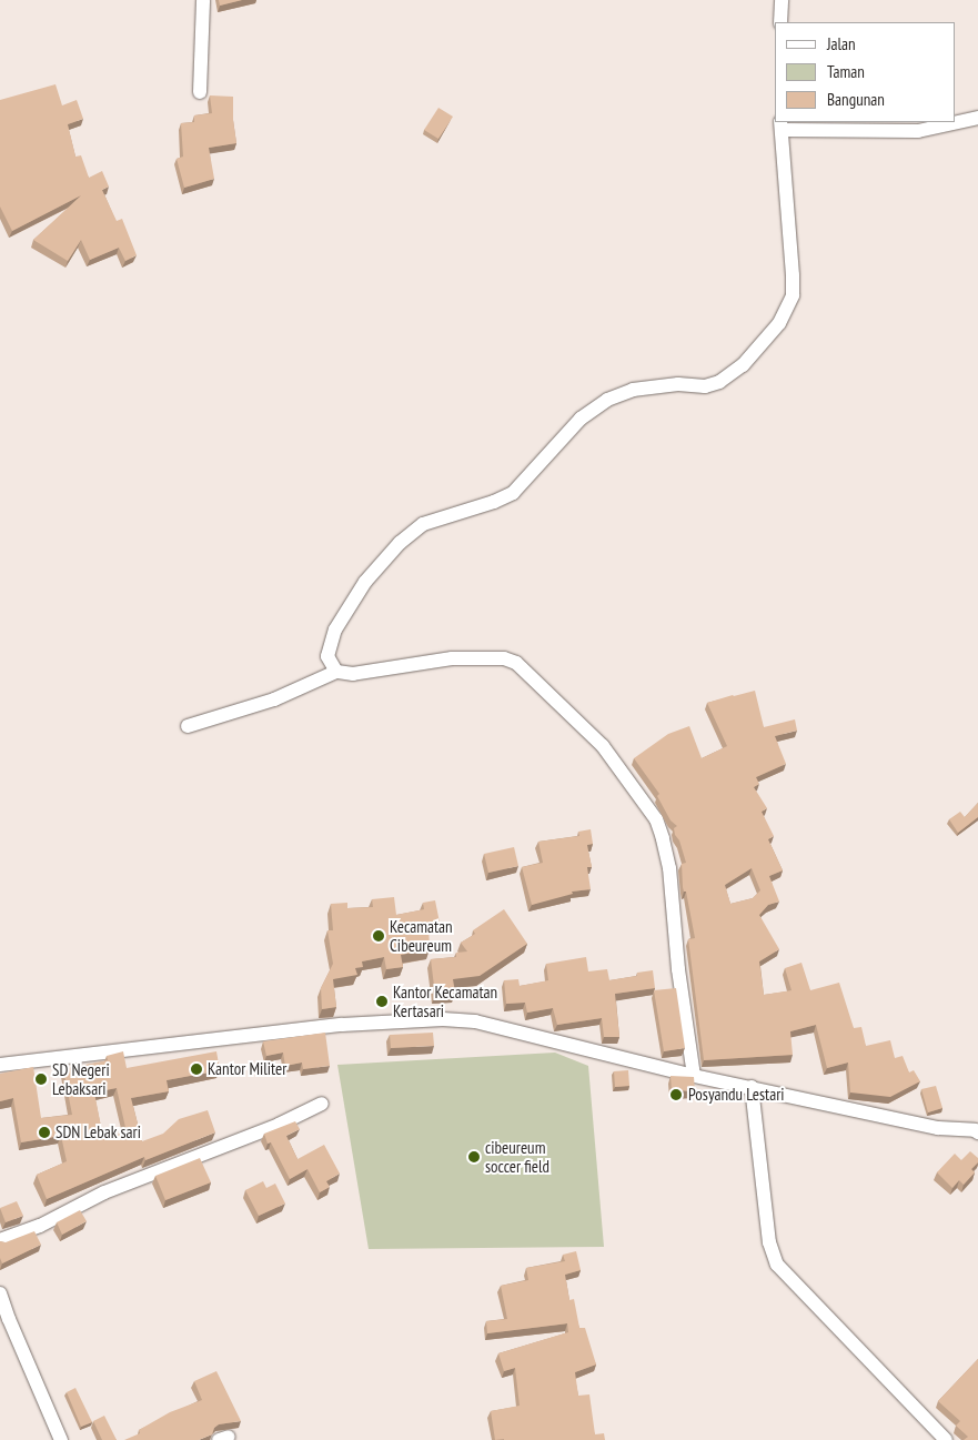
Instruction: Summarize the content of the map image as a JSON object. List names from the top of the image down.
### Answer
{
  "places": [
    "Kecamatan Cibeureum",
    "Kantor Kecamatan Kertasari",
    "Kantor Militer",
    "SD Negeri Lebaksari",
    "Posyandu Lestari",
    "SDN Lebak sari",
    "cibeureum soccer field"
  ],
  "legend": ["Jalan", "Taman", "Bangunan"]
}
